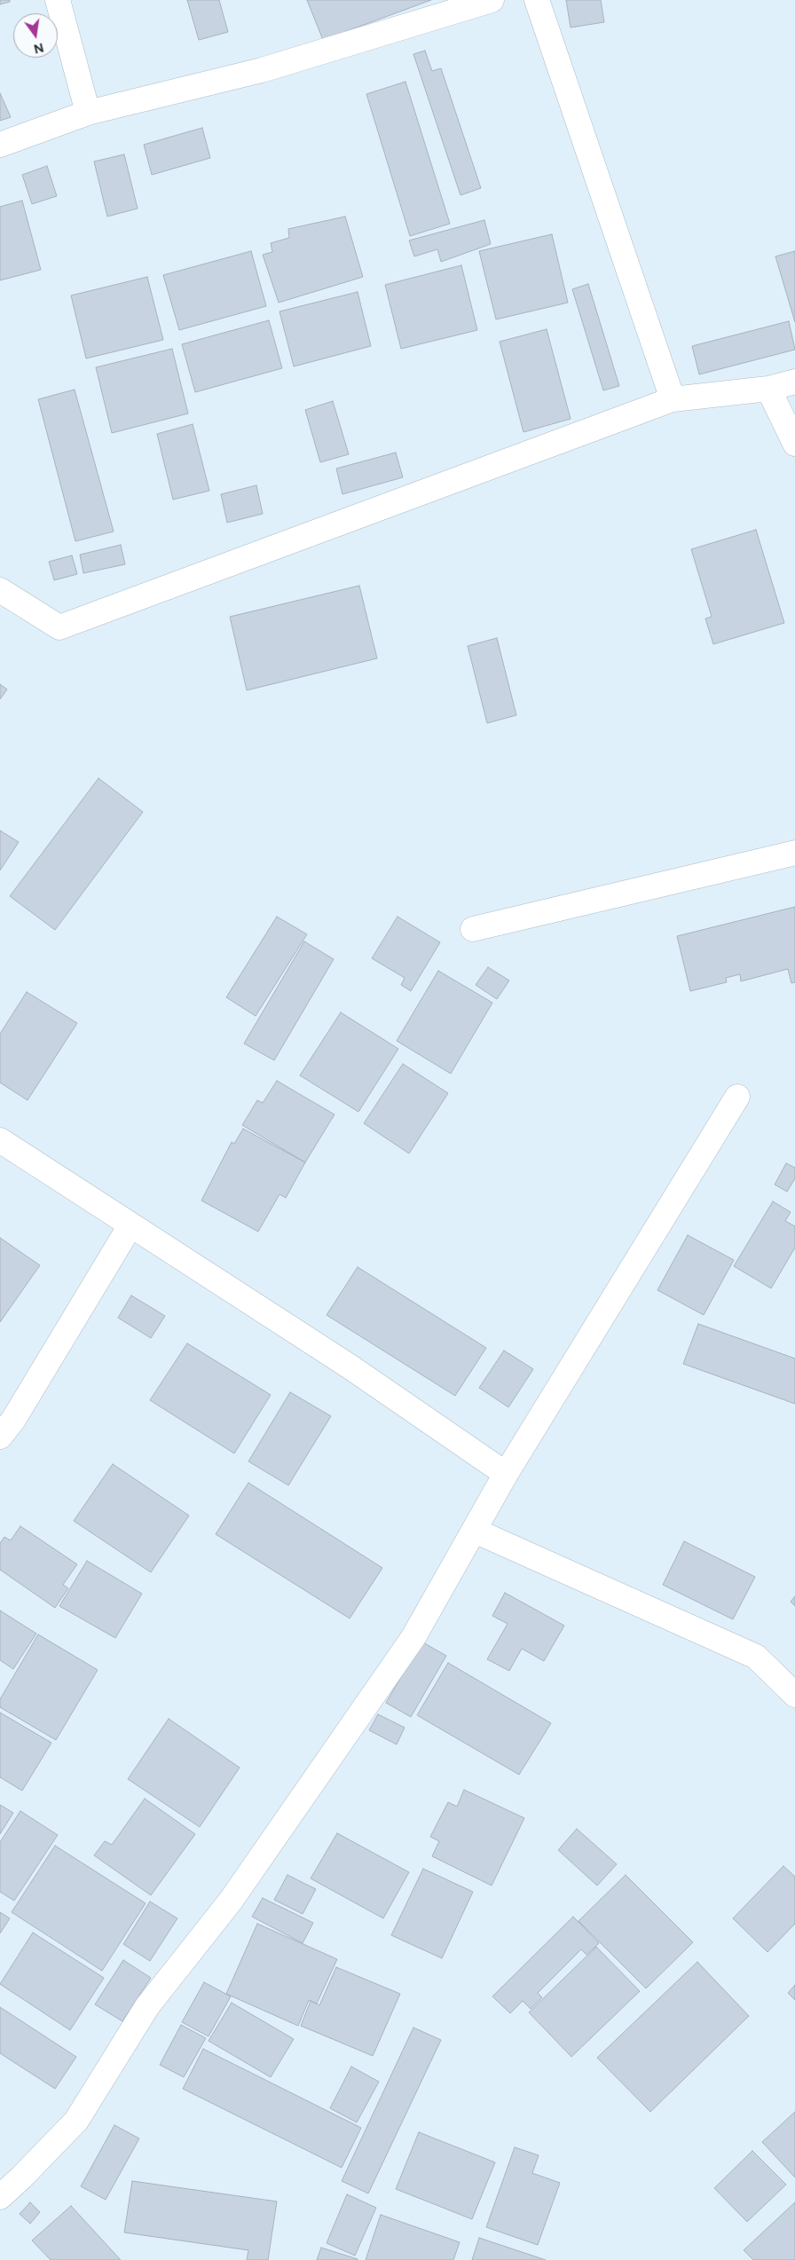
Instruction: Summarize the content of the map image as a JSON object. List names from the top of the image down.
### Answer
{
  "north": "bottom"
}
